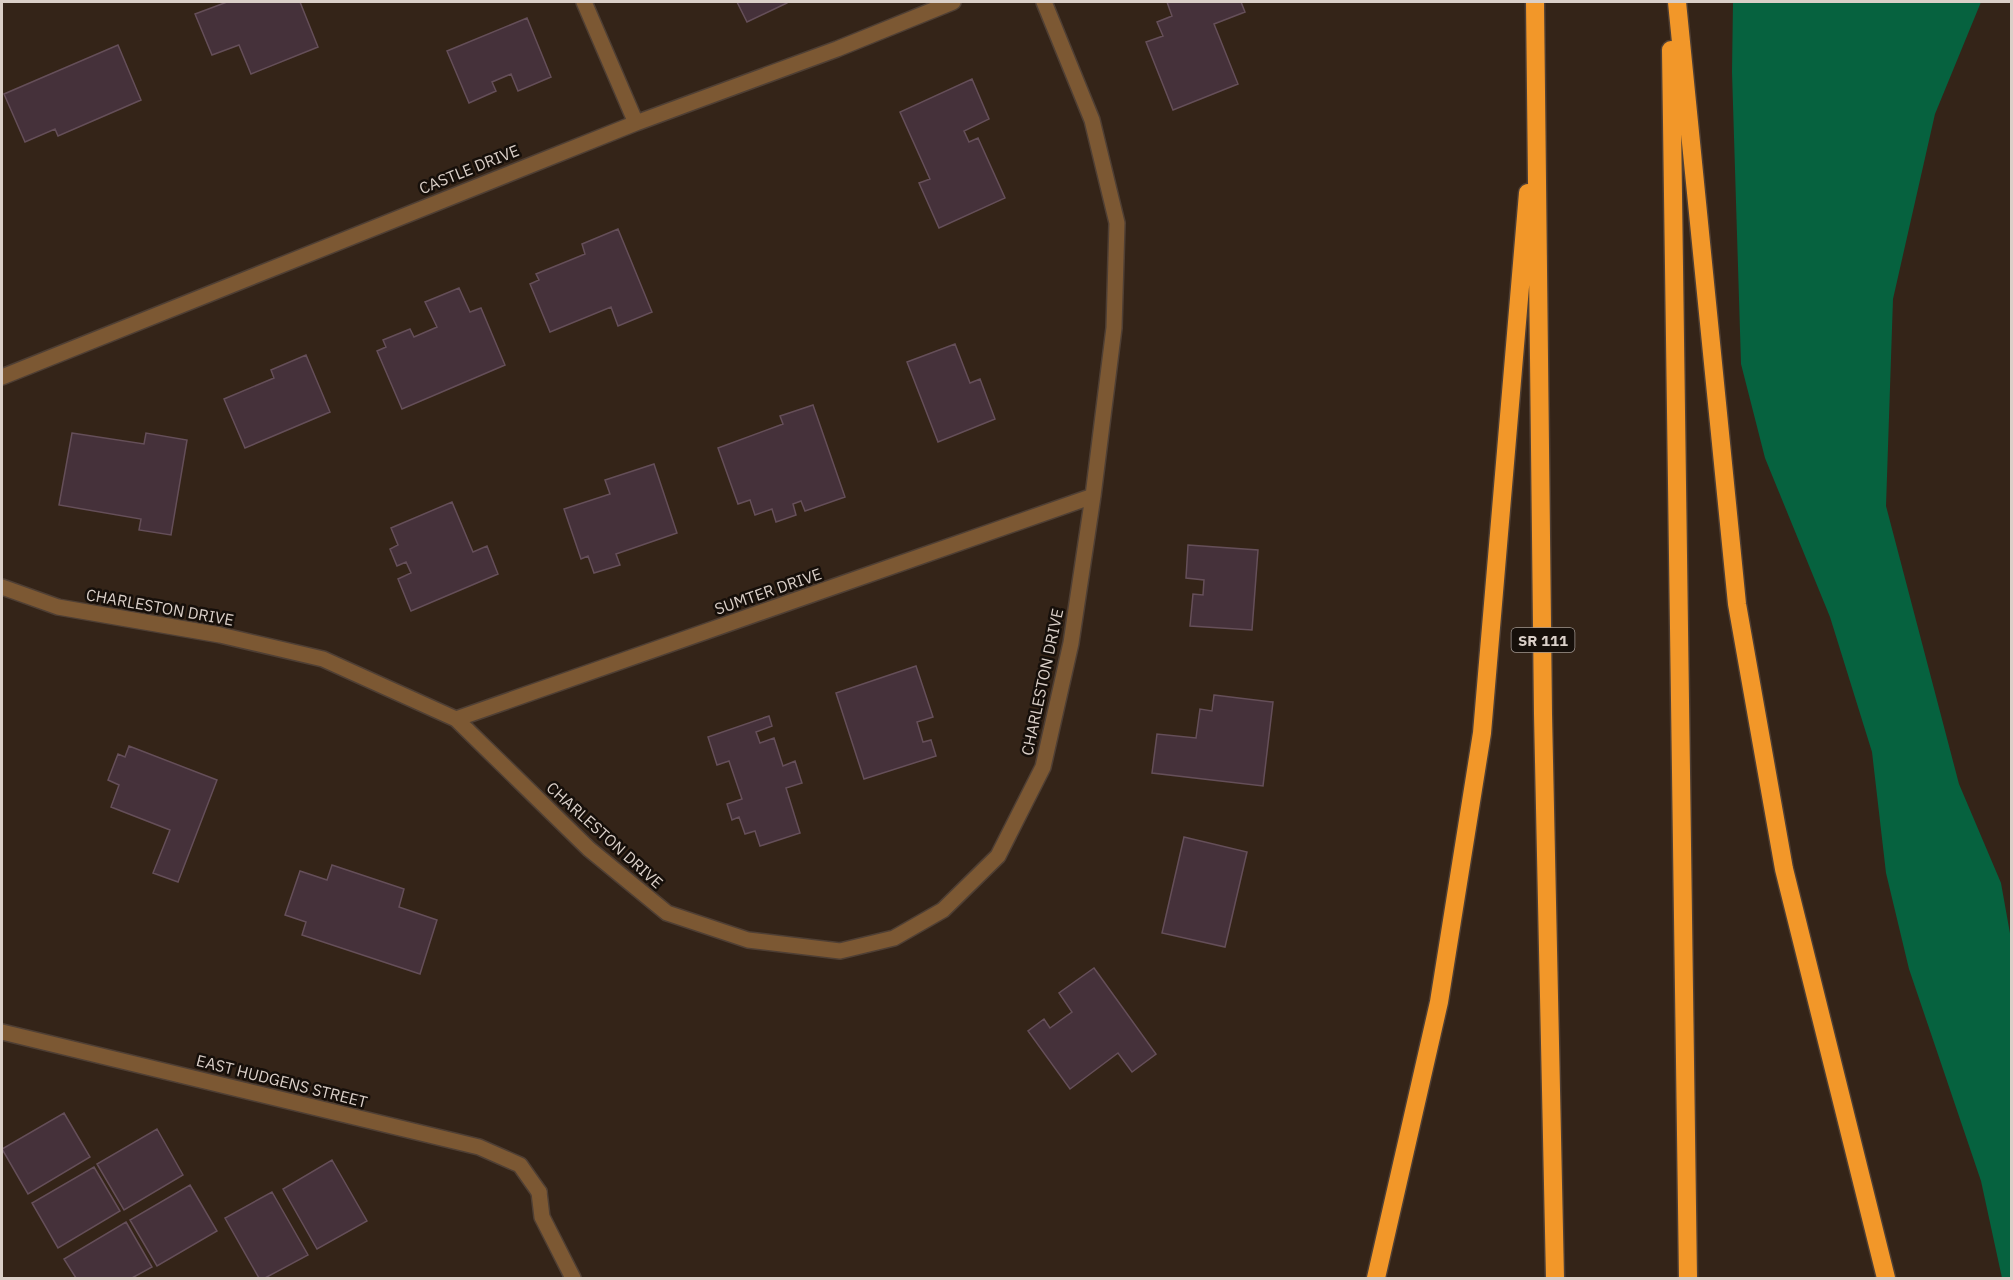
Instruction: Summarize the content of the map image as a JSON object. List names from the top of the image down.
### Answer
{
  "streets": {
    "highway": ["SR 111"],
    "street": [
      "CASTLE DRIVE",
      "SUMTER DRIVE",
      "CHARLESTON DRIVE",
      "EAST HUDGENS STREET"
    ]
  },
  "crossings": [
    ["SUMTER DRIVE", "CHARLESTON DRIVE"]
  ]
}
